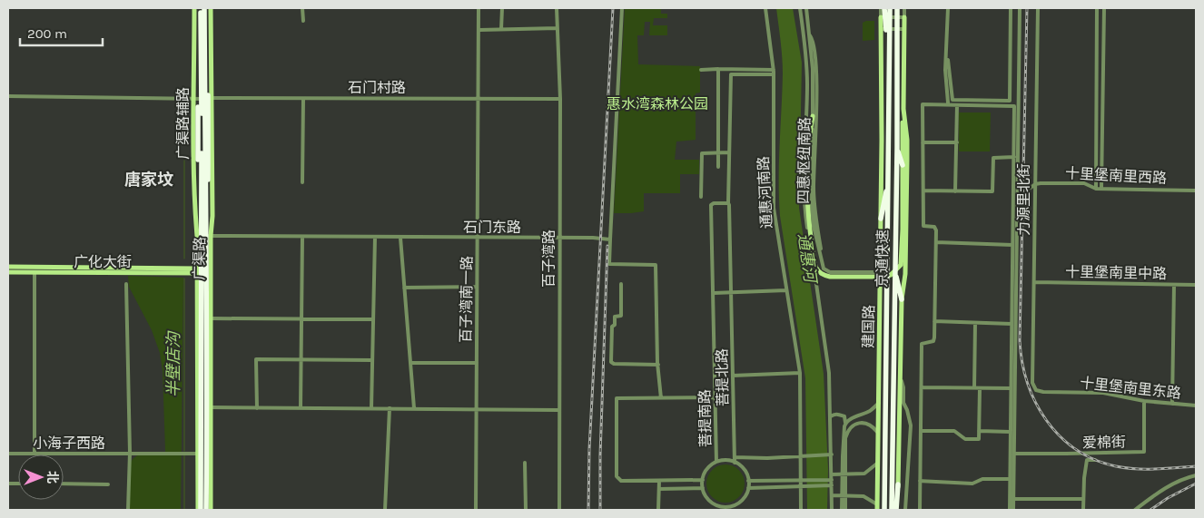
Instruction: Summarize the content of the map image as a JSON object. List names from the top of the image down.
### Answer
{
  "streets": {
    "highway": ["广渠路", "京通快速"],
    "main road": ["广渠路辅路", "广化大街", "建国路"],
    "street": [
      "石门村路",
      "四惠枢纽南路",
      "十里堡南里西路",
      "通惠河南路",
      "力源里北街",
      "石门东路",
      "百子湾路",
      "十里堡南里中路",
      "百子湾南一路",
      "菩提北路",
      "十里堡南里东路",
      "菩提南路",
      "爱棉街",
      "小海子西路"
    ]
  },
  "crossings": [
    ["石门村路", "广渠路辅路"],
    ["石门村路", "广渠路"],
    ["石门村路", "百子湾路"],
    ["石门村路", "百子湾南一路"],
    ["广渠路辅路", "石门东路"],
    ["广渠路辅路", "广渠路"],
    ["广渠路辅路", "广化大街"],
    ["广渠路辅路", "小海子西路"],
    ["十里堡南里西路", "力源里北街"],
    ["通惠河南路", "菩提北路"],
    ["力源里北街", "十里堡南里中路"],
    ["力源里北街", "十里堡南里东路"],
    ["石门东路", "广渠路"],
    ["石门东路", "百子湾路"],
    ["石门东路", "百子湾南一路"],
    ["菩提北路", "菩提南路"],
    ["十里堡南里东路", "爱棉街"]
  ],
  "districts": ["唐家坟"],
  "water": ["通惠河", "半壁店沟"],
  "parks": ["惠水湾森林公园"],
  "scale_bar": "200 m",
  "north": "right"
}
